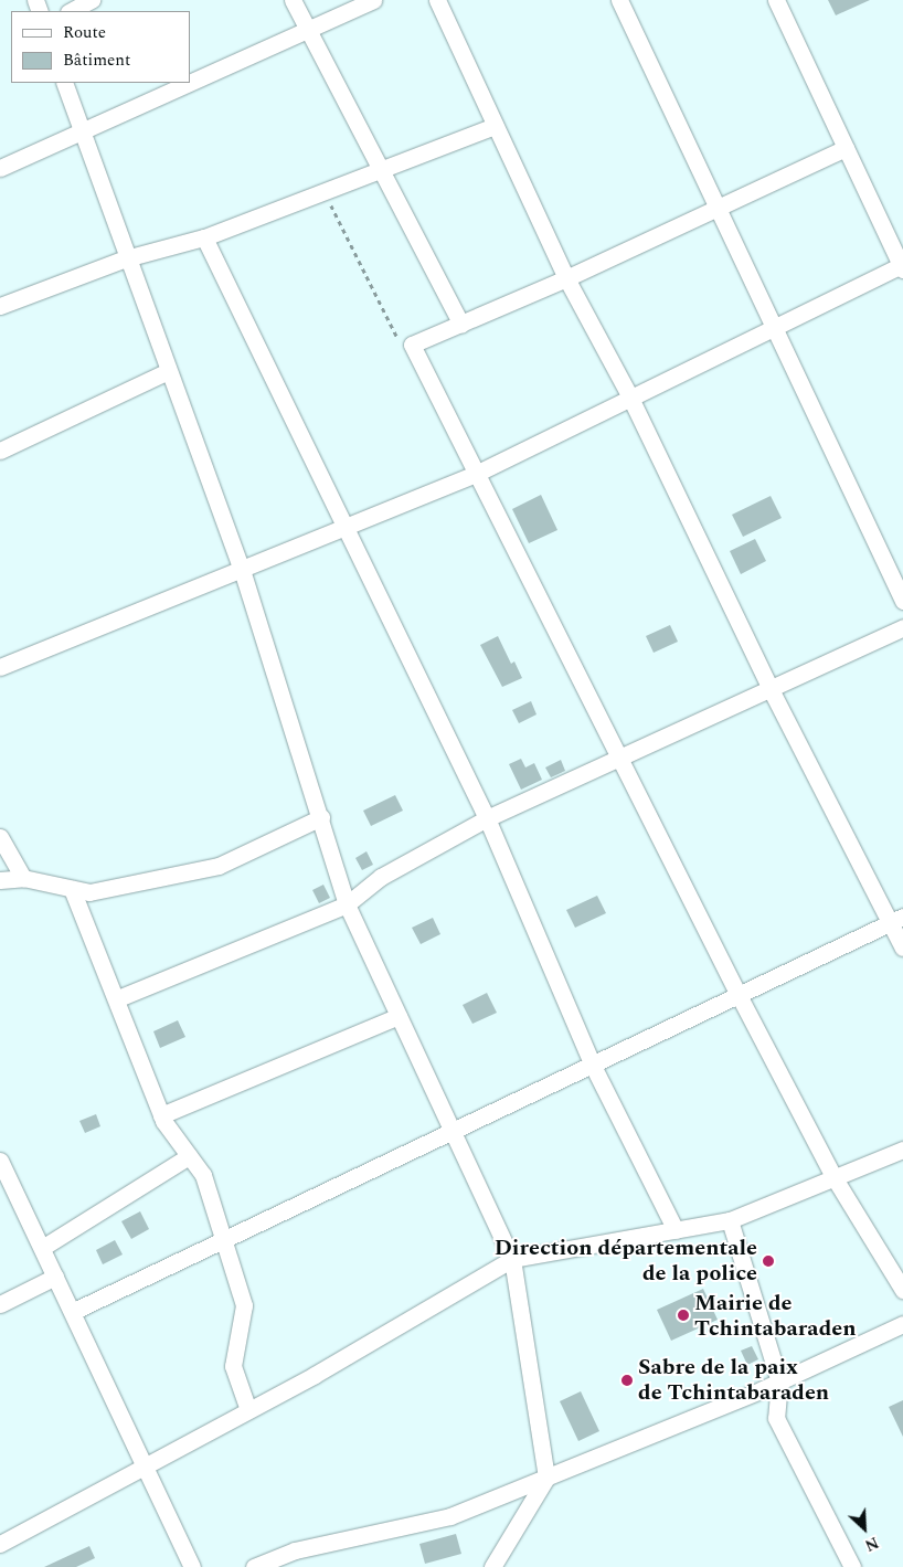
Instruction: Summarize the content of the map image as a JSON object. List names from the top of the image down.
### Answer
{
  "places": ["Direction départementale de la police", "Mairie de Tchintabaraden", "Sabre de la paix de Tchintabaraden"],
  "legend": ["Route", "Bâtiment"],
  "north": "bottom right"
}
